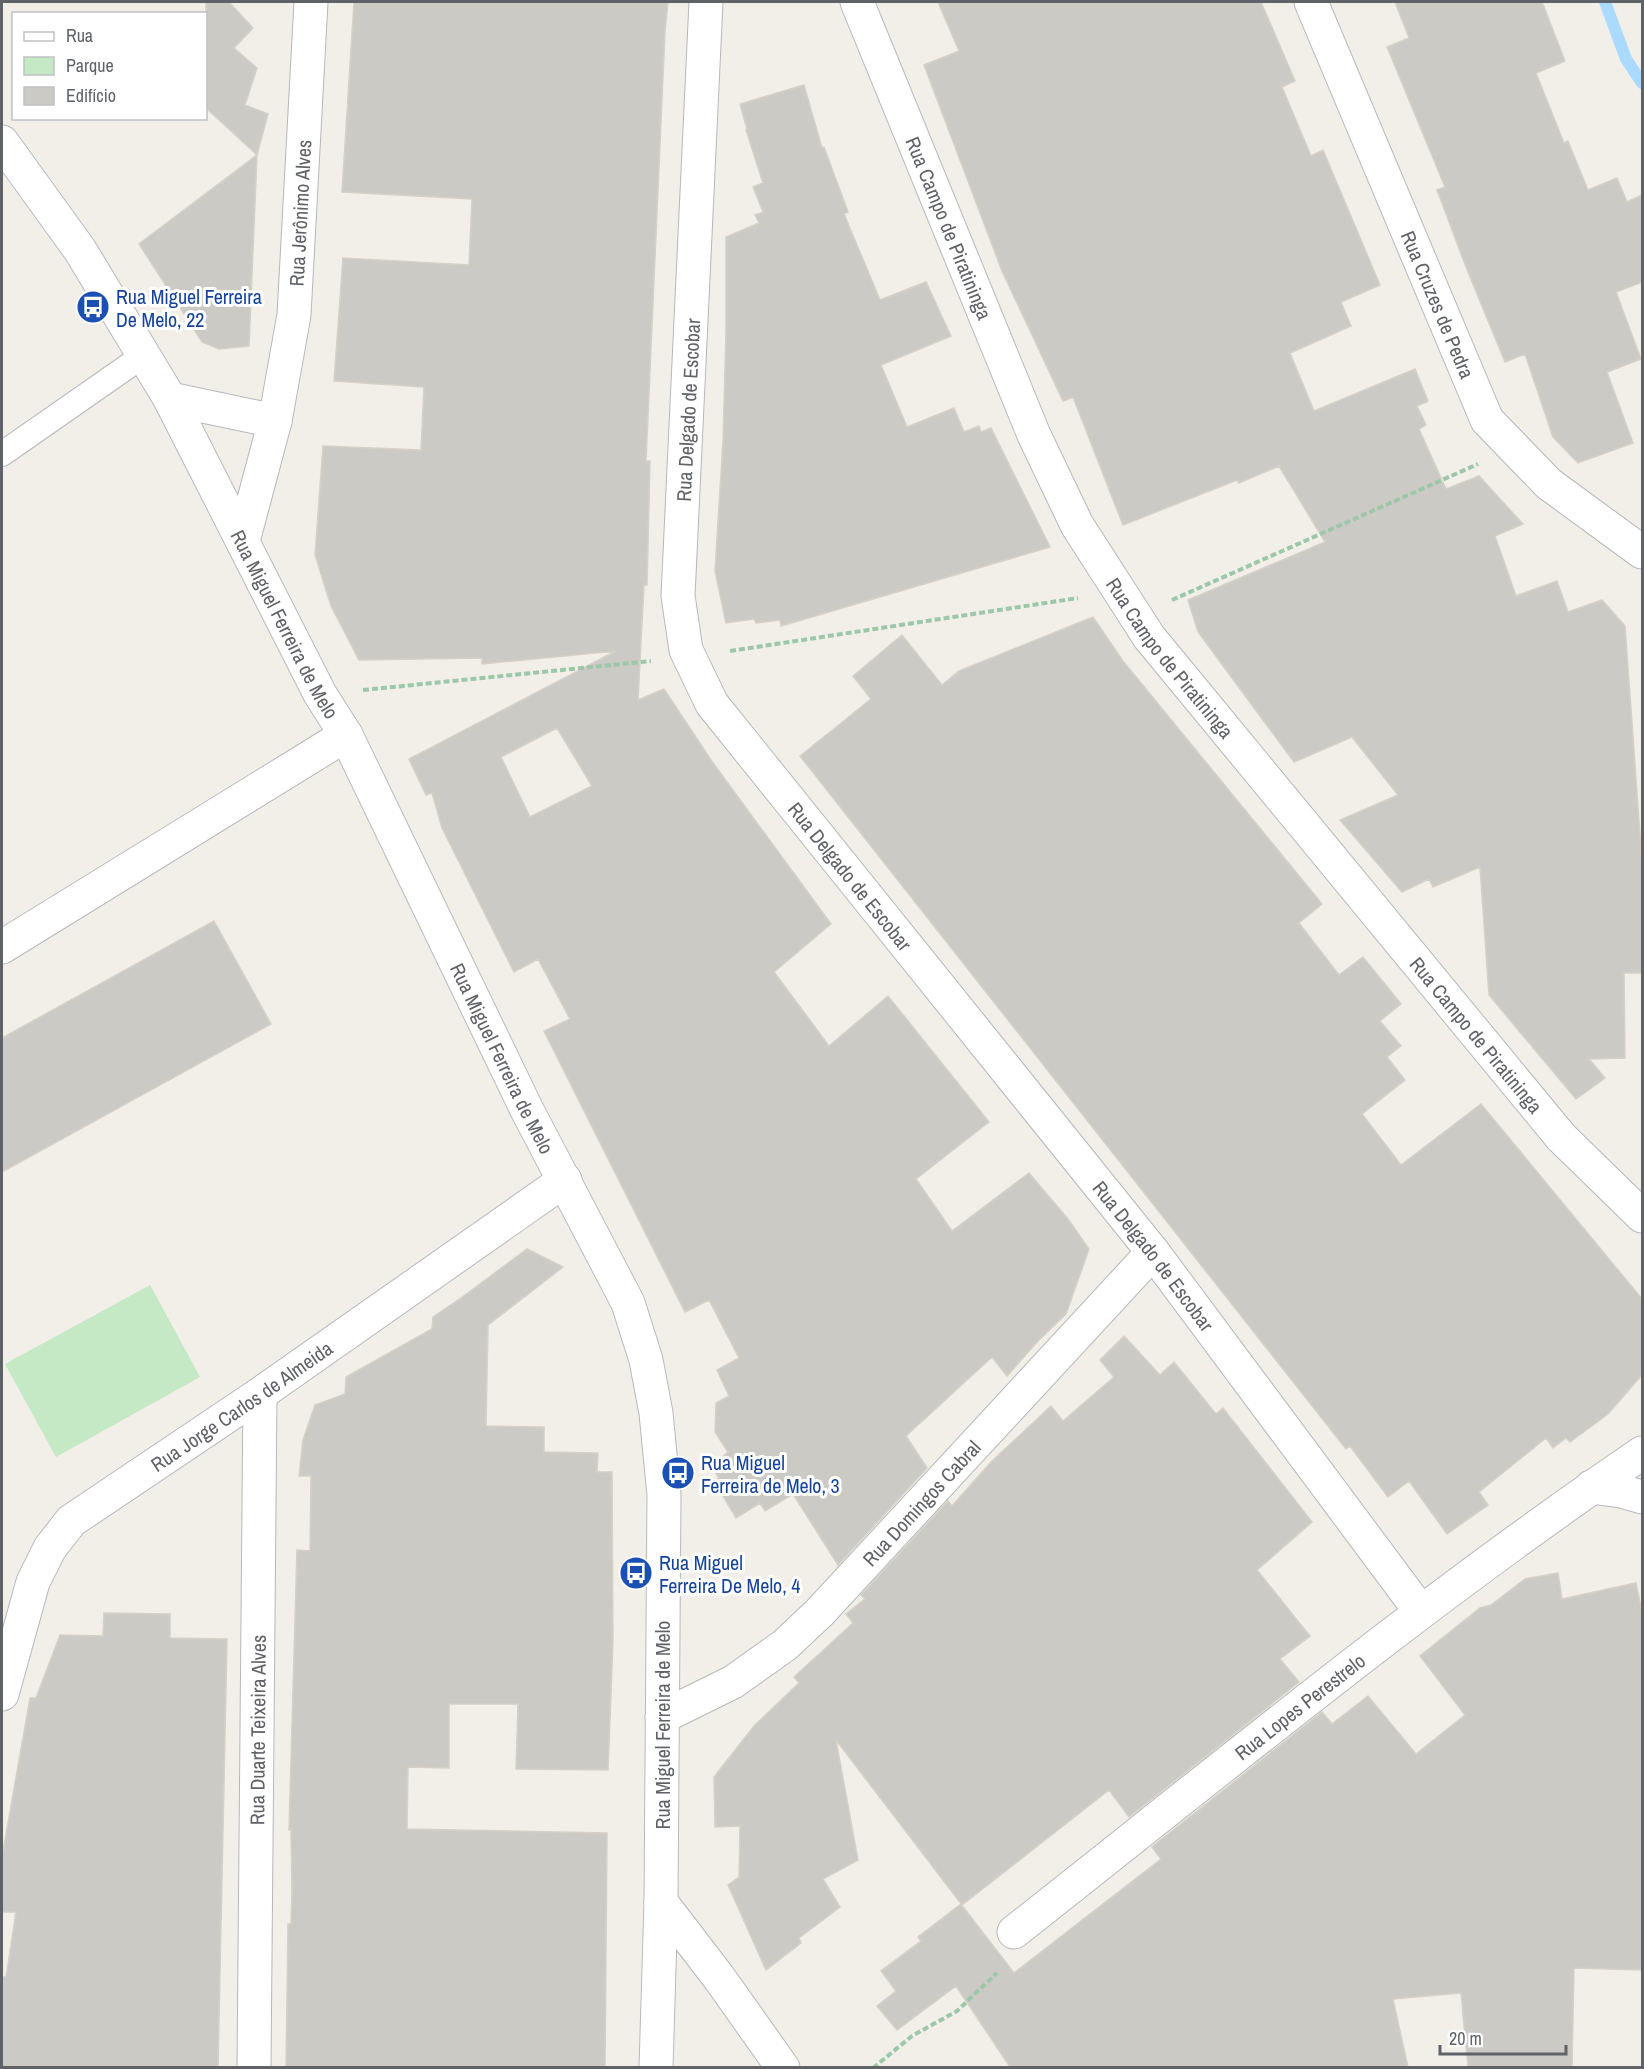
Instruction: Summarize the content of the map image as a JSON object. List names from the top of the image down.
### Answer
{
  "streets": {
    "street": [
      "Rua Jerônimo Alves",
      "Rua Campo de Piratininga",
      "Rua Cruzes de Pedra",
      "Rua Delgado de Escobar",
      "Rua Miguel Ferreira de Melo",
      "Rua Jorge Carlos de Almeida",
      "Rua Domingos Cabral",
      "Rua Lopes Perestrelo",
      "Rua Duarte Teixeira Alves"
    ]
  },
  "crossings": [
    ["Rua Jerônimo Alves", "Rua Miguel Ferreira de Melo"],
    ["Rua Delgado de Escobar", "Rua Domingos Cabral"],
    ["Rua Delgado de Escobar", "Rua Lopes Perestrelo"],
    ["Rua Miguel Ferreira de Melo", "Rua Jorge Carlos de Almeida"],
    ["Rua Miguel Ferreira de Melo", "Rua Domingos Cabral"],
    ["Rua Jorge Carlos de Almeida", "Rua Duarte Teixeira Alves"]
  ],
  "places": {
    "bus stop": ["Rua Miguel Ferreira De Melo, 22", "Rua Miguel Ferreira de Melo, 3", "Rua Miguel Ferreira De Melo, 4"]
  },
  "legend": ["Rua", "Parque", "Edifício"],
  "scale_bar": "20 m"
}
